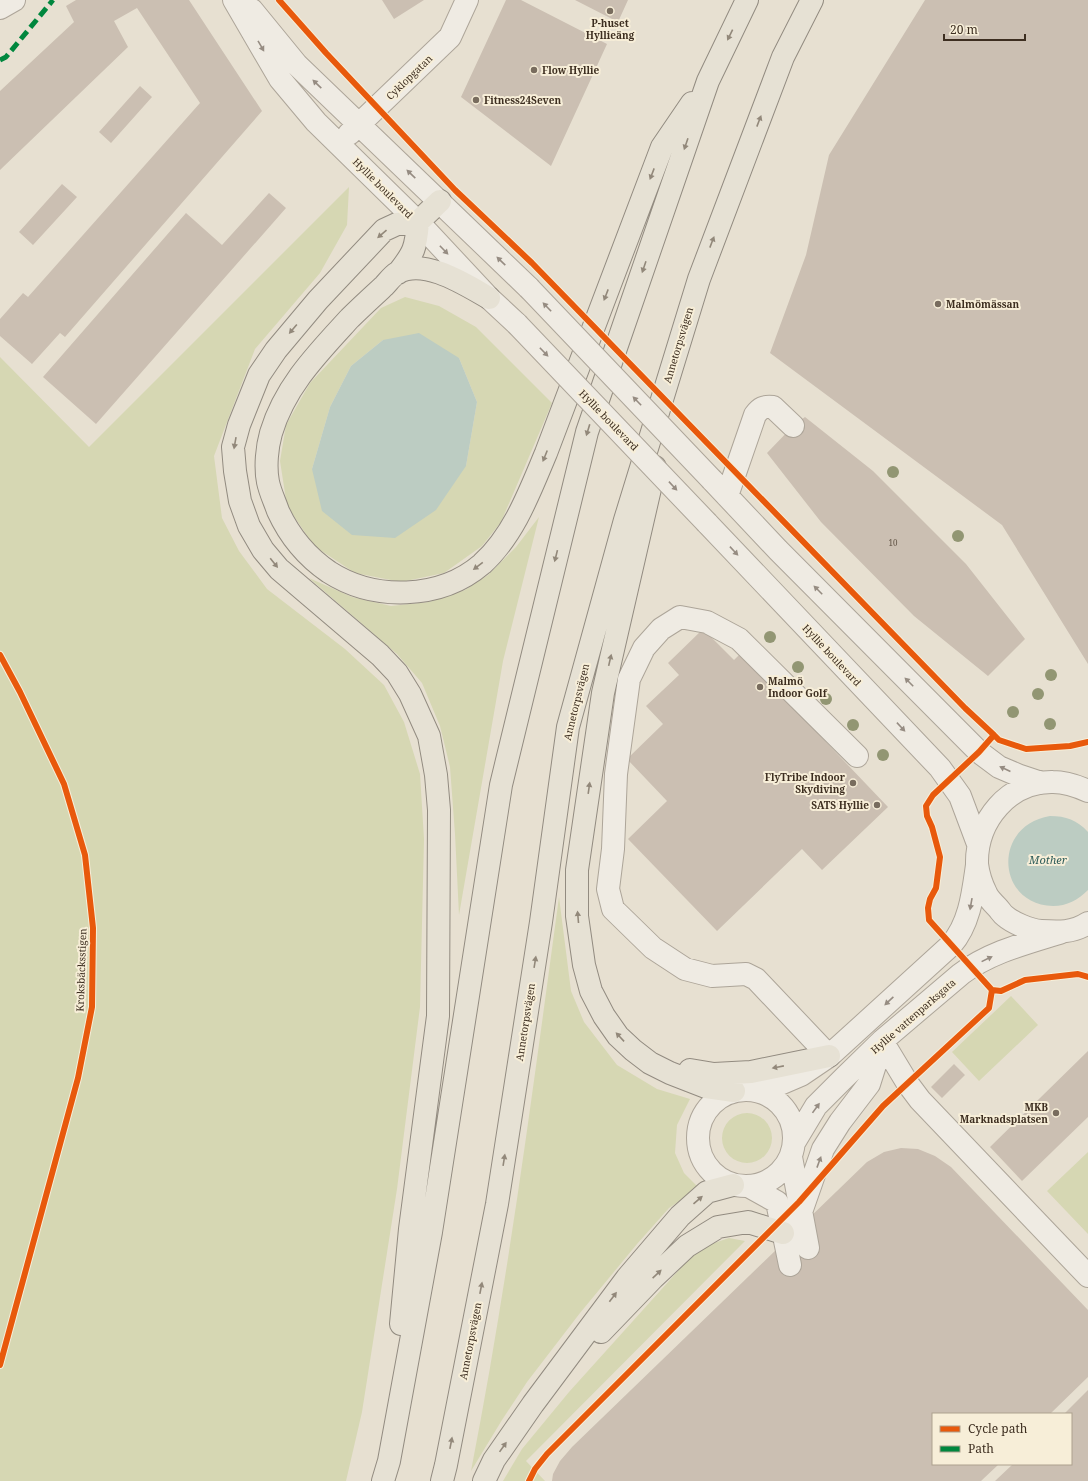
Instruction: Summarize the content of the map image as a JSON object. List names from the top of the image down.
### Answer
{
  "streets": {
    "main road": ["Annetorpsvägen"],
    "street": ["Cyklopgatan", "Hyllie boulevard", "Hyllie vattenparksgata"],
    "cycle path": ["Kroksbäcksstigen"]
  },
  "crossings": [
    ["Cyklopgatan", "Hyllie boulevard"]
  ],
  "water": ["Mother"],
  "places": [
    "P-huset Hyllieäng",
    "Flow Hyllie",
    "Fitness24Seven",
    "Malmömässan",
    "Malmö Indoor Golf",
    "FlyTribe Indoor Skydiving",
    "SATS Hyllie",
    "MKB Marknadsplatsen"
  ],
  "house_numbers": ["10"],
  "legend": ["Cycle path", "Path"],
  "scale_bar": "20 m"
}
